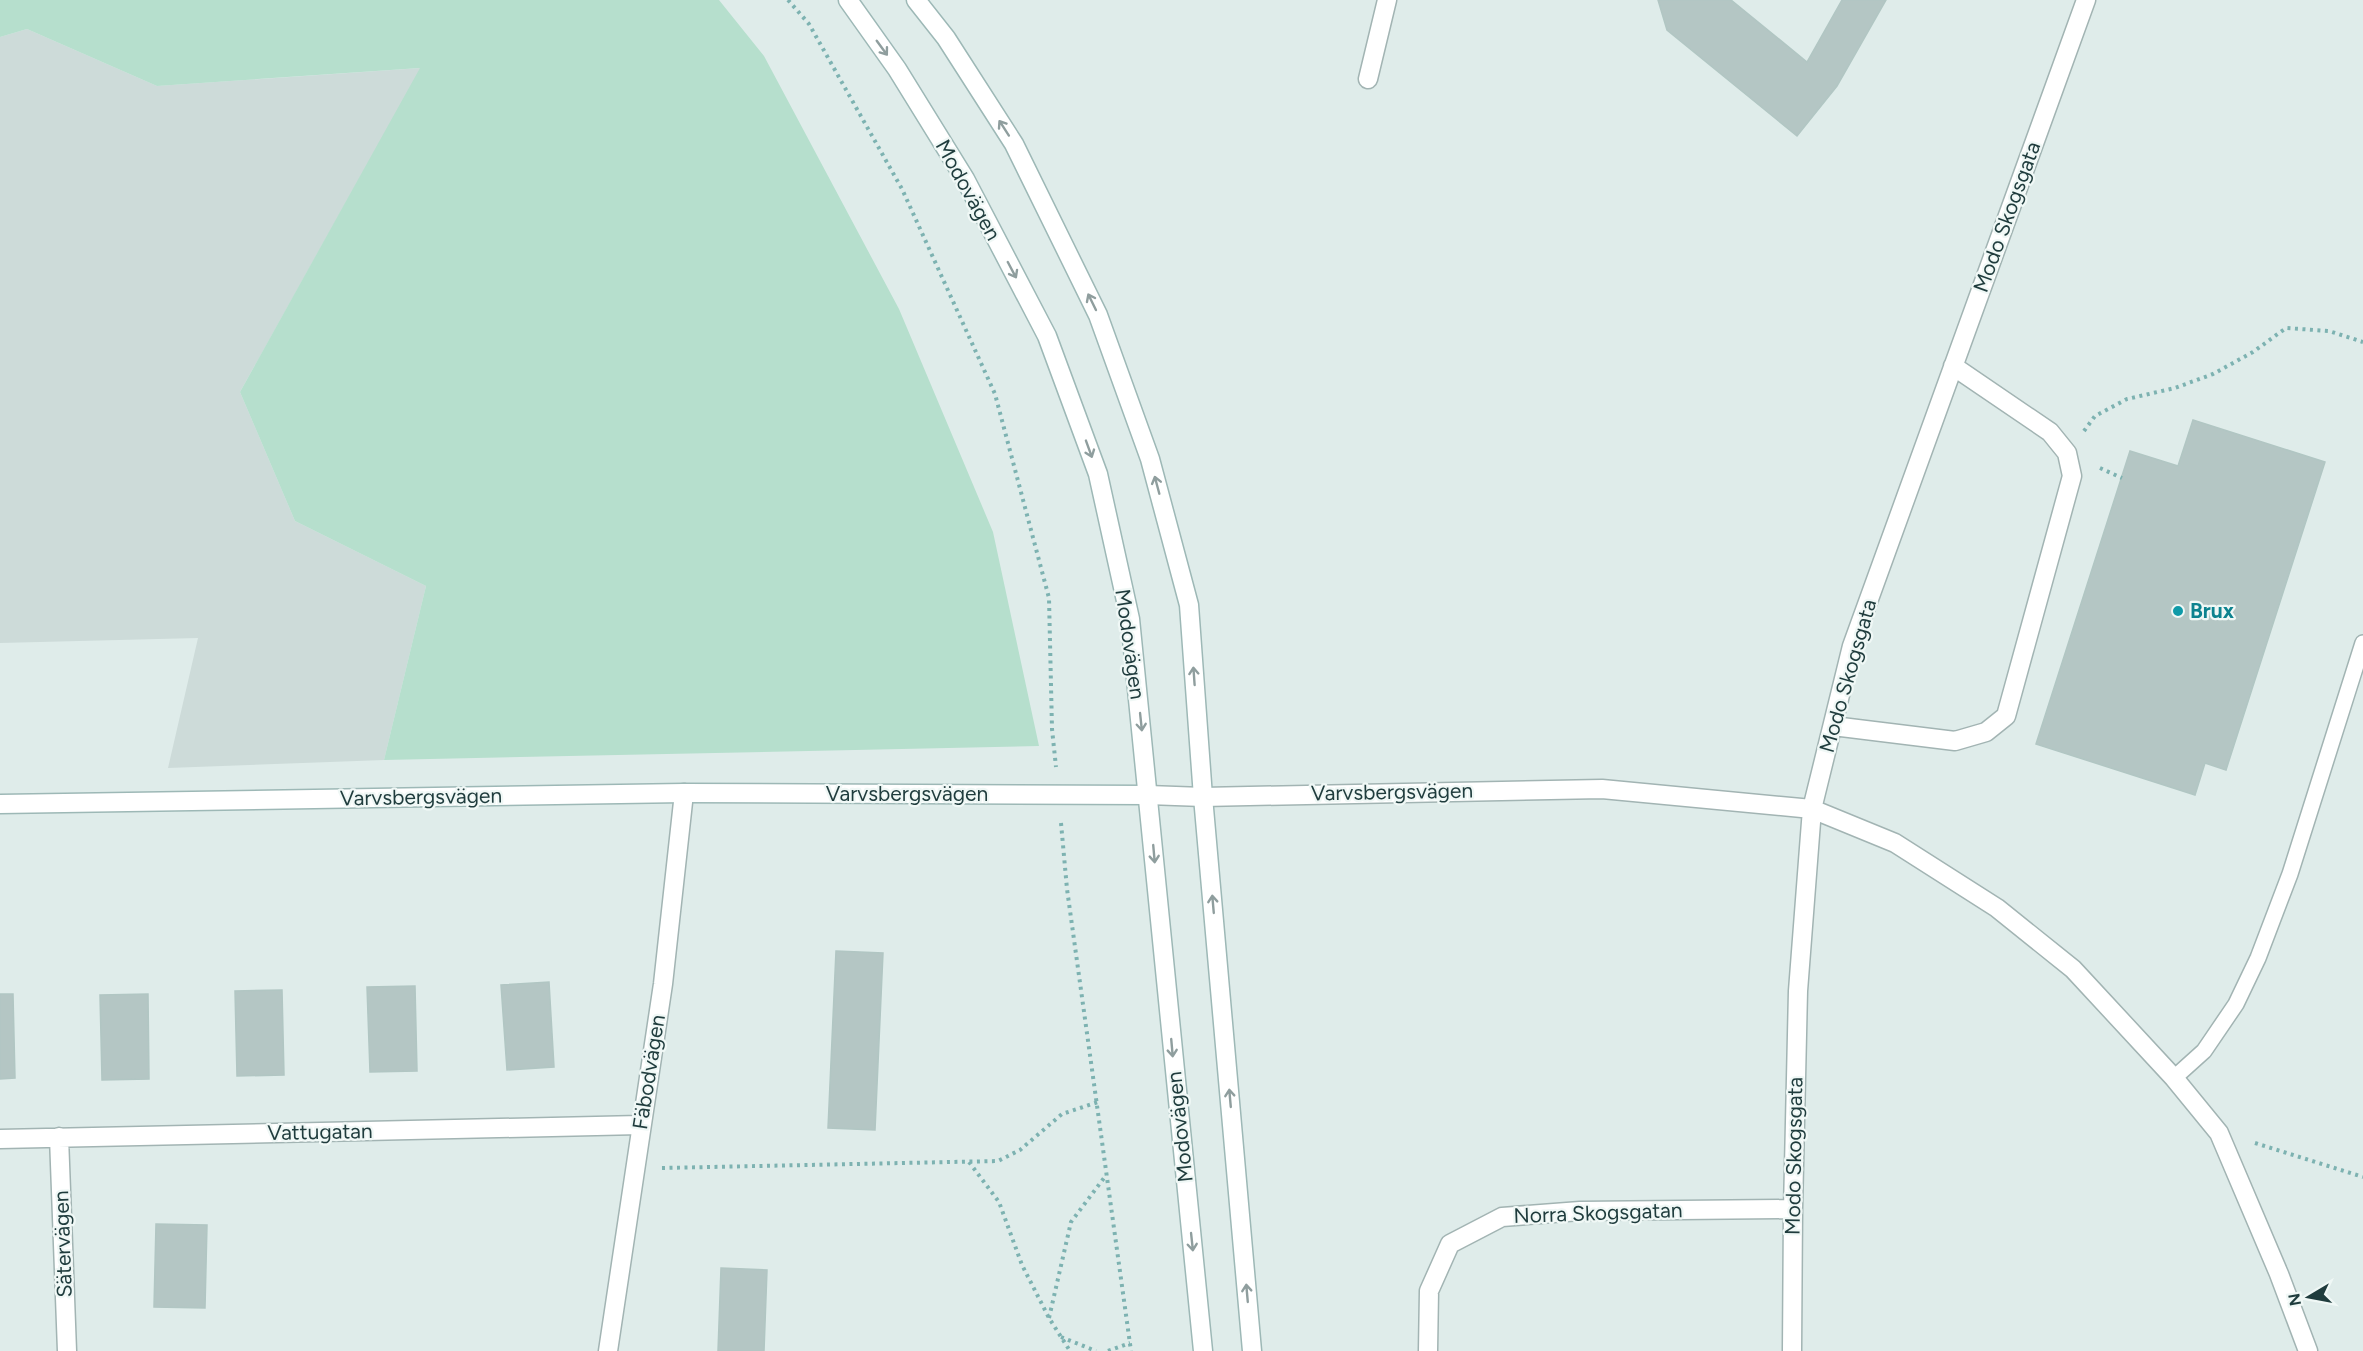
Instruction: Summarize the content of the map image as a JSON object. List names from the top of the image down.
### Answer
{
  "streets": {
    "street": [
      "Modovägen",
      "Modo Skogsgata",
      "Varvsbergsvägen",
      "Fäbodvägen",
      "Vattugatan",
      "Norra Skogsgatan",
      "Sätervägen"
    ]
  },
  "crossings": [
    ["Modovägen", "Varvsbergsvägen"],
    ["Modo Skogsgata", "Varvsbergsvägen"],
    ["Modo Skogsgata", "Norra Skogsgatan"],
    ["Varvsbergsvägen", "Fäbodvägen"],
    ["Fäbodvägen", "Vattugatan"],
    ["Vattugatan", "Sätervägen"]
  ],
  "places": ["Brux"],
  "north": "left"
}
